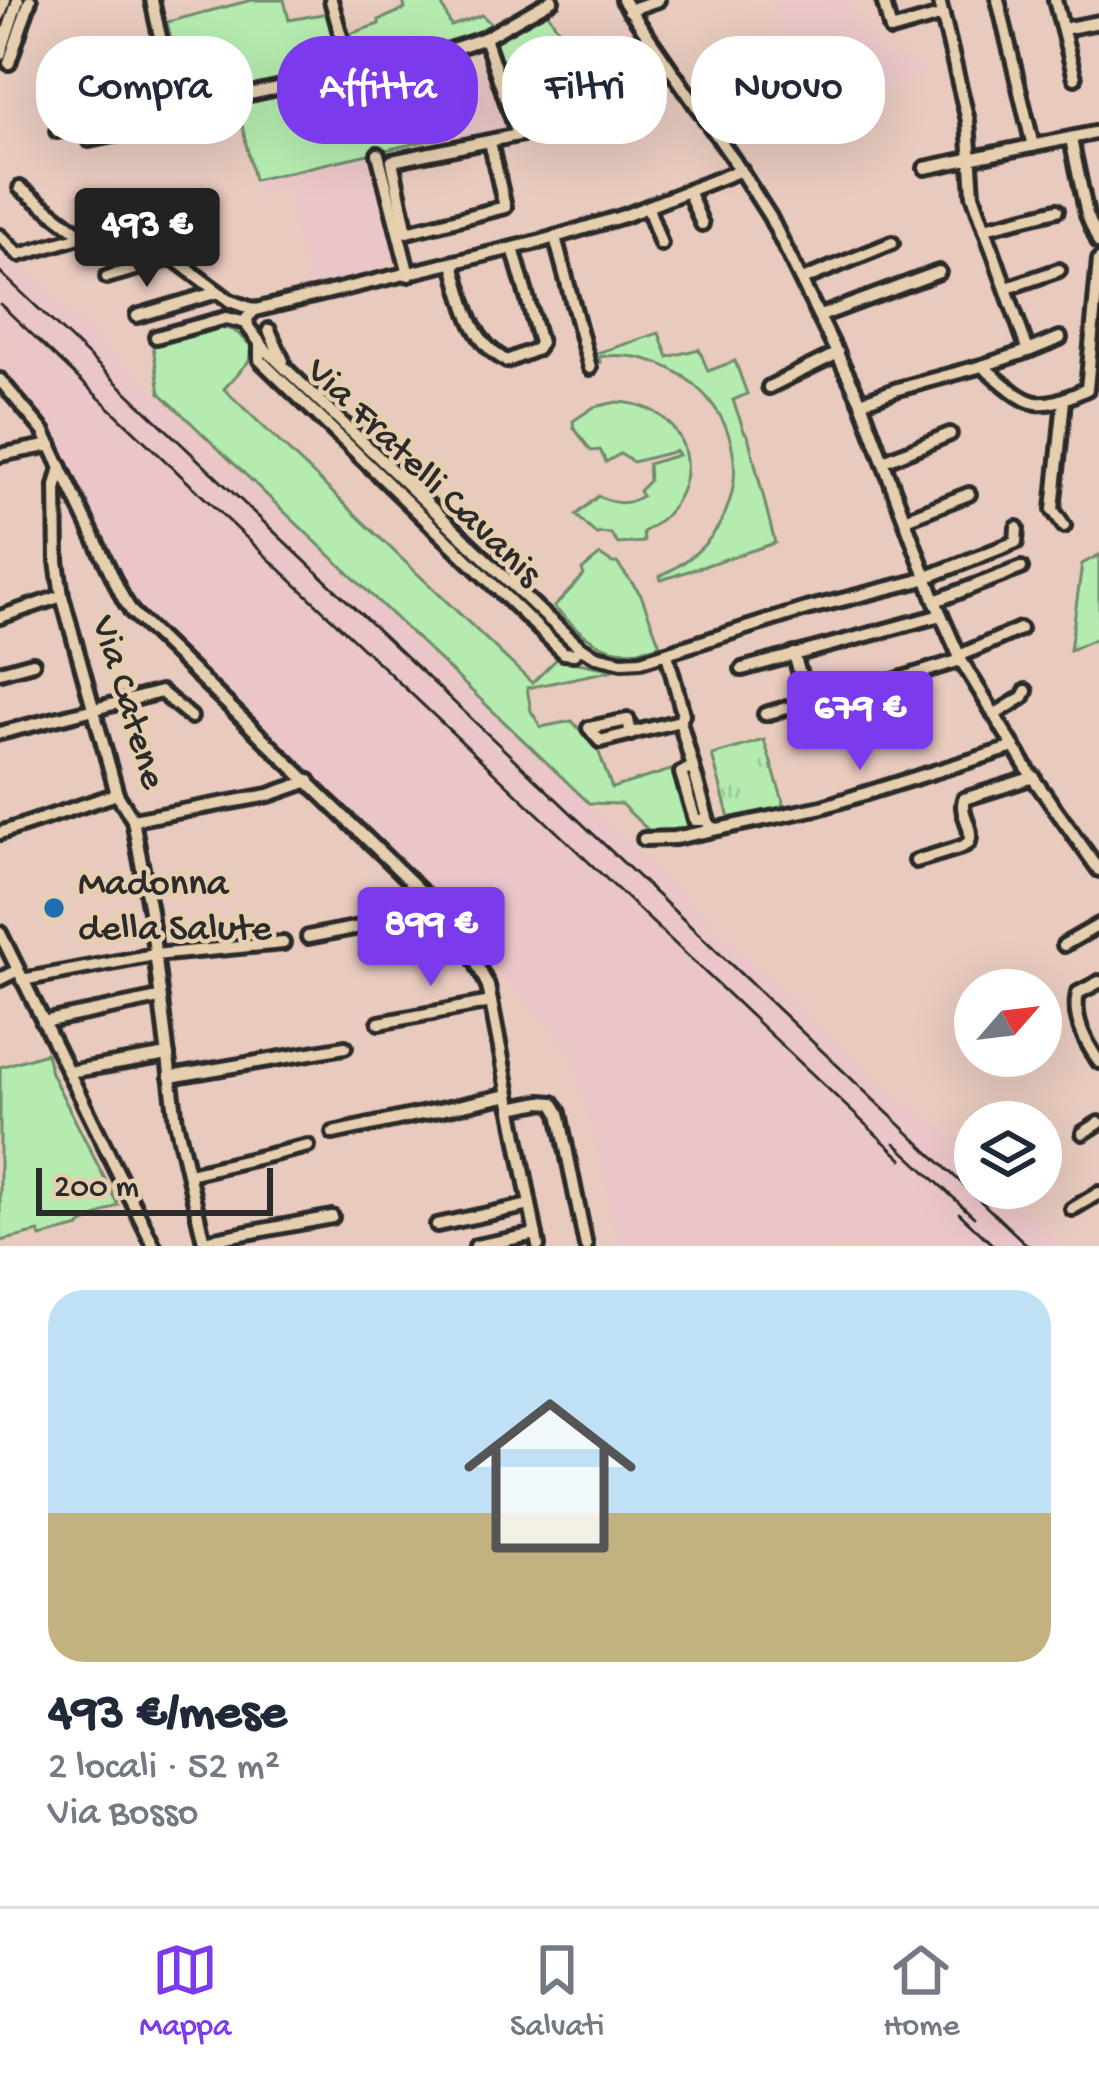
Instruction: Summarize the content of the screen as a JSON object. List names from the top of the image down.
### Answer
{
  "streets": {
    "street": ["Via Fratelli Cavanis", "Via Catene"]
  },
  "places": ["Madonna della Salute"],
  "scale_bar": "200 m",
  "north": "top right",
  "page": {
    "chip": [
      "Compra",
      "Affitta",
      "Filtri",
      "Nuovo"
    ],
    "price": ["493 €", "679 €", "899 €"],
    "scale": "200 m",
    "list": [
      {
        "name": "493 €/mese",
        "note": "2 locali · 52 m² · Via Bosso"
      }
    ],
    "tabs": ["Mappa", "Salvati", "Home"]
  }
}
